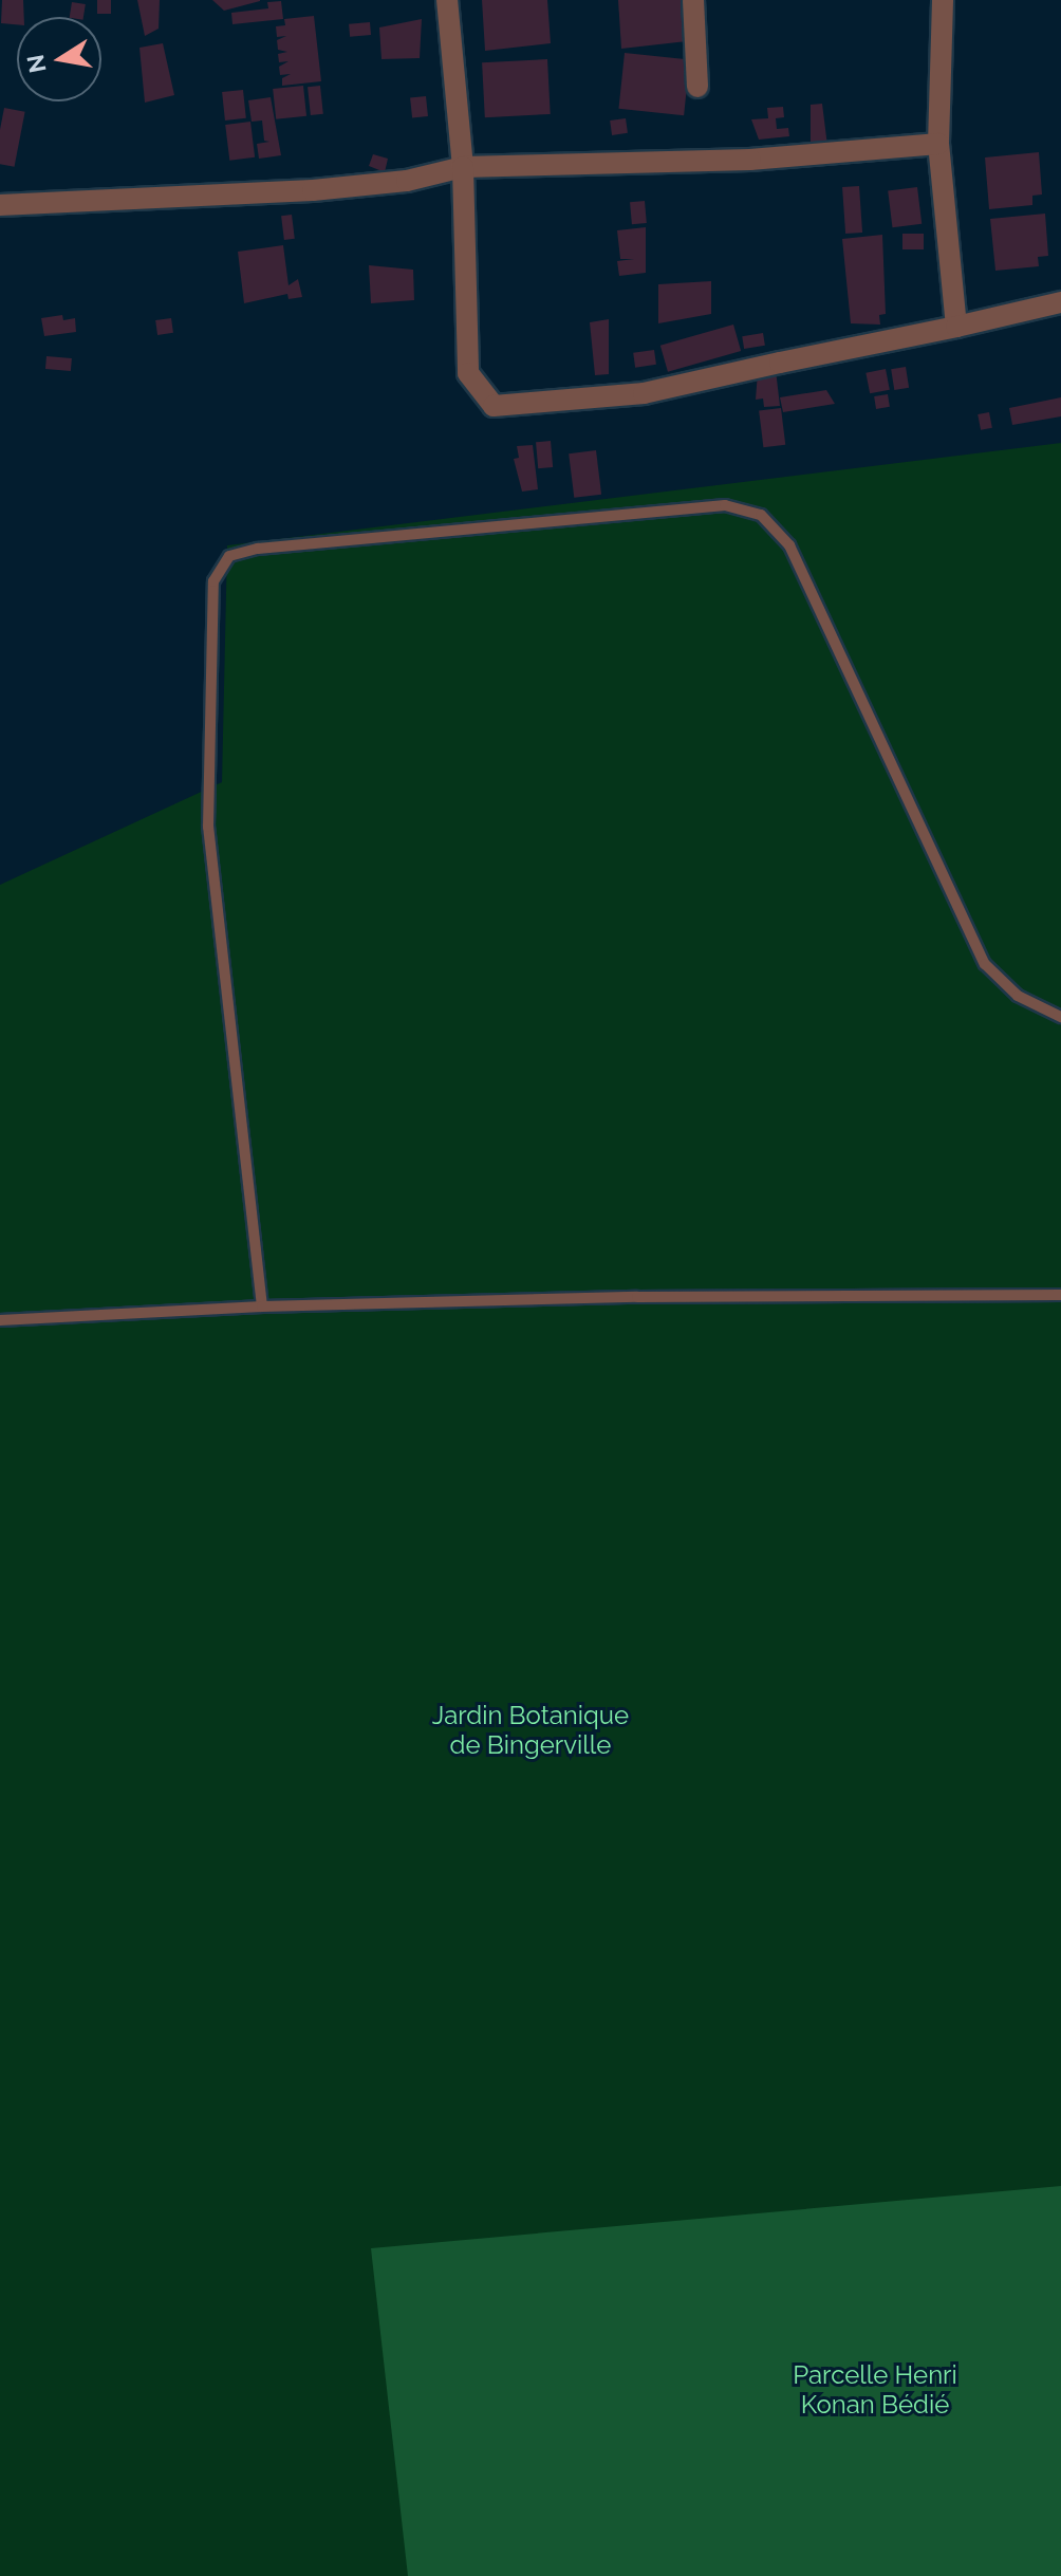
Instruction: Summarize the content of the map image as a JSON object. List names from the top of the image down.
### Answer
{
  "parks": ["Jardin Botanique de Bingerville", "Parcelle Henri Konan Bédié"],
  "north": "left"
}
